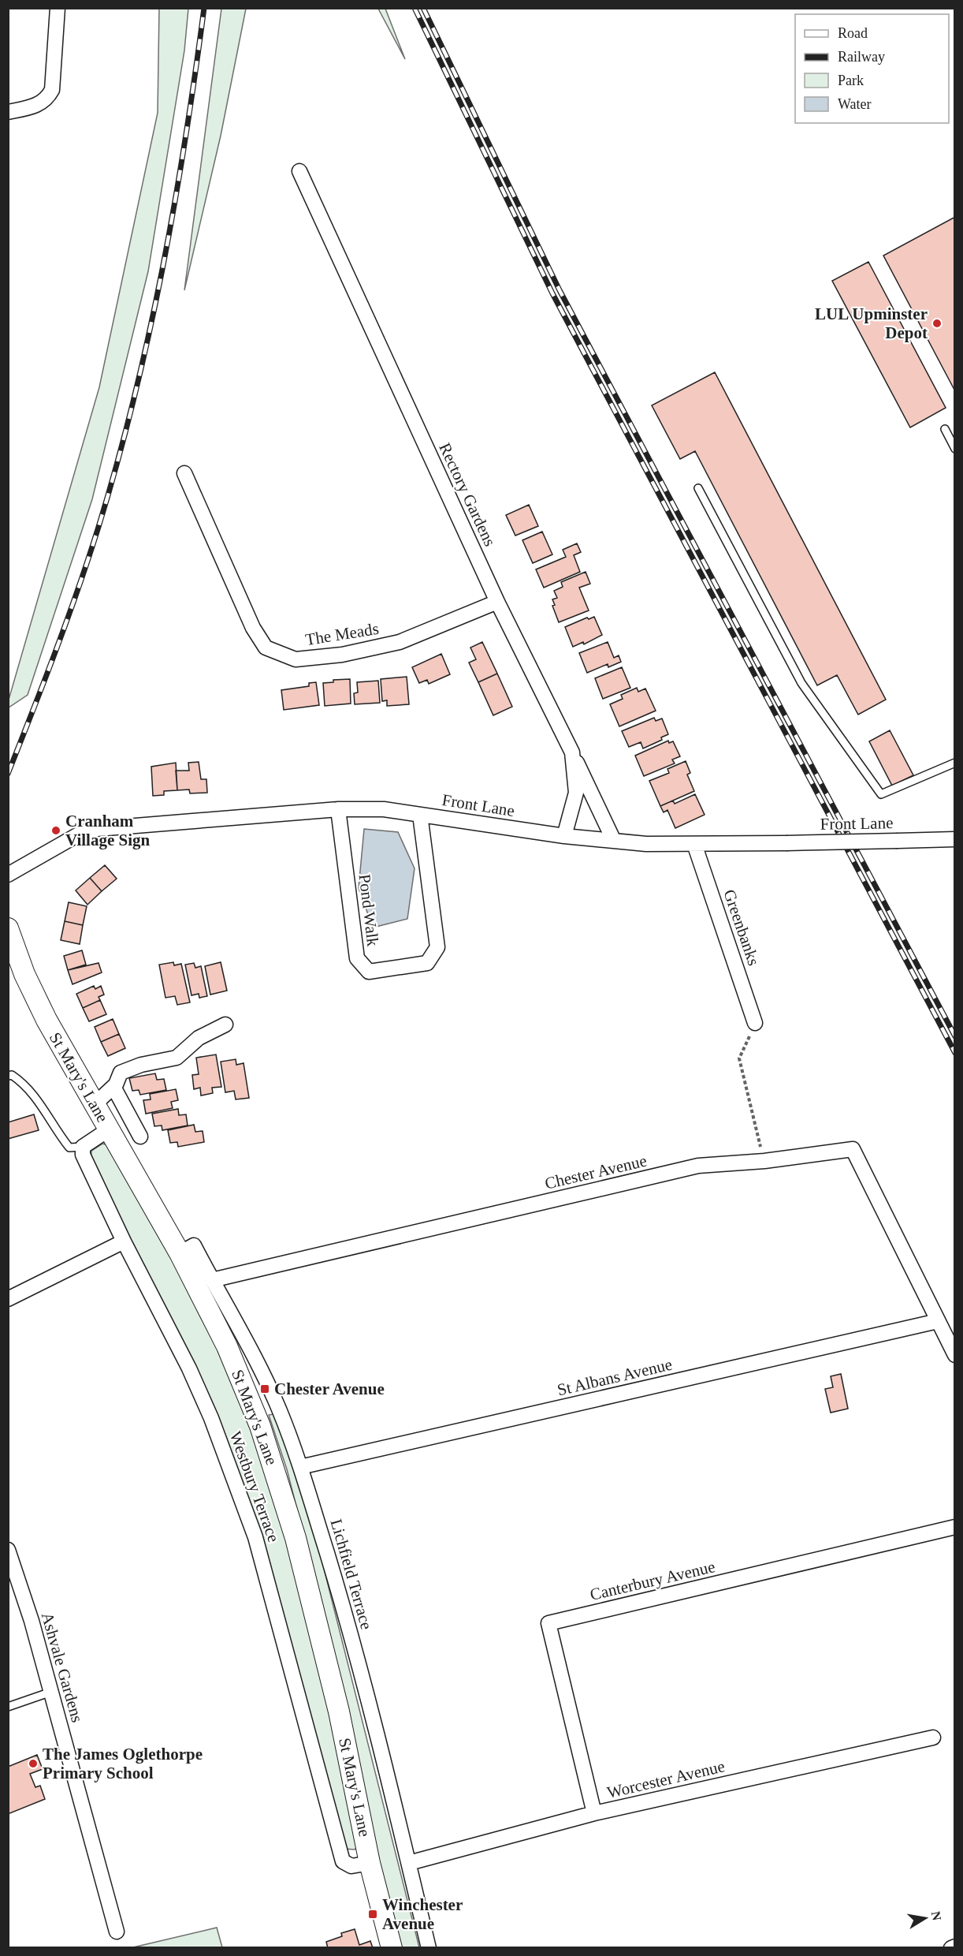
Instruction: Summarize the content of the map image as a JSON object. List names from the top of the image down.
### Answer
{
  "streets": {
    "main road": ["St Mary's Lane"],
    "street": [
      "Rectory Gardens",
      "The Meads",
      "Front Lane",
      "Pond Walk",
      "Greenbanks",
      "Chester Avenue",
      "St Albans Avenue",
      "Westbury Terrace",
      "Lichfield Terrace",
      "Canterbury Avenue",
      "Ashvale Gardens",
      "Worcester Avenue"
    ]
  },
  "crossings": [
    ["Rectory Gardens", "The Meads"],
    ["Rectory Gardens", "Front Lane"],
    ["Front Lane", "Pond Walk"],
    ["Front Lane", "Greenbanks"],
    ["St Mary's Lane", "Westbury Terrace"],
    ["St Mary's Lane", "Lichfield Terrace"],
    ["Chester Avenue", "St Albans Avenue"],
    ["Chester Avenue", "Lichfield Terrace"],
    ["St Albans Avenue", "Lichfield Terrace"],
    ["Lichfield Terrace", "Worcester Avenue"],
    ["Canterbury Avenue", "Worcester Avenue"]
  ],
  "places": {
    "other": ["LUL Upminster Depot", "Cranham Village Sign", "The James Oglethorpe Primary School"],
    "transit": ["Chester Avenue", "Winchester Avenue"]
  },
  "legend": [
    "Road",
    "Railway",
    "Park",
    "Water"
  ],
  "north": "right"
}
